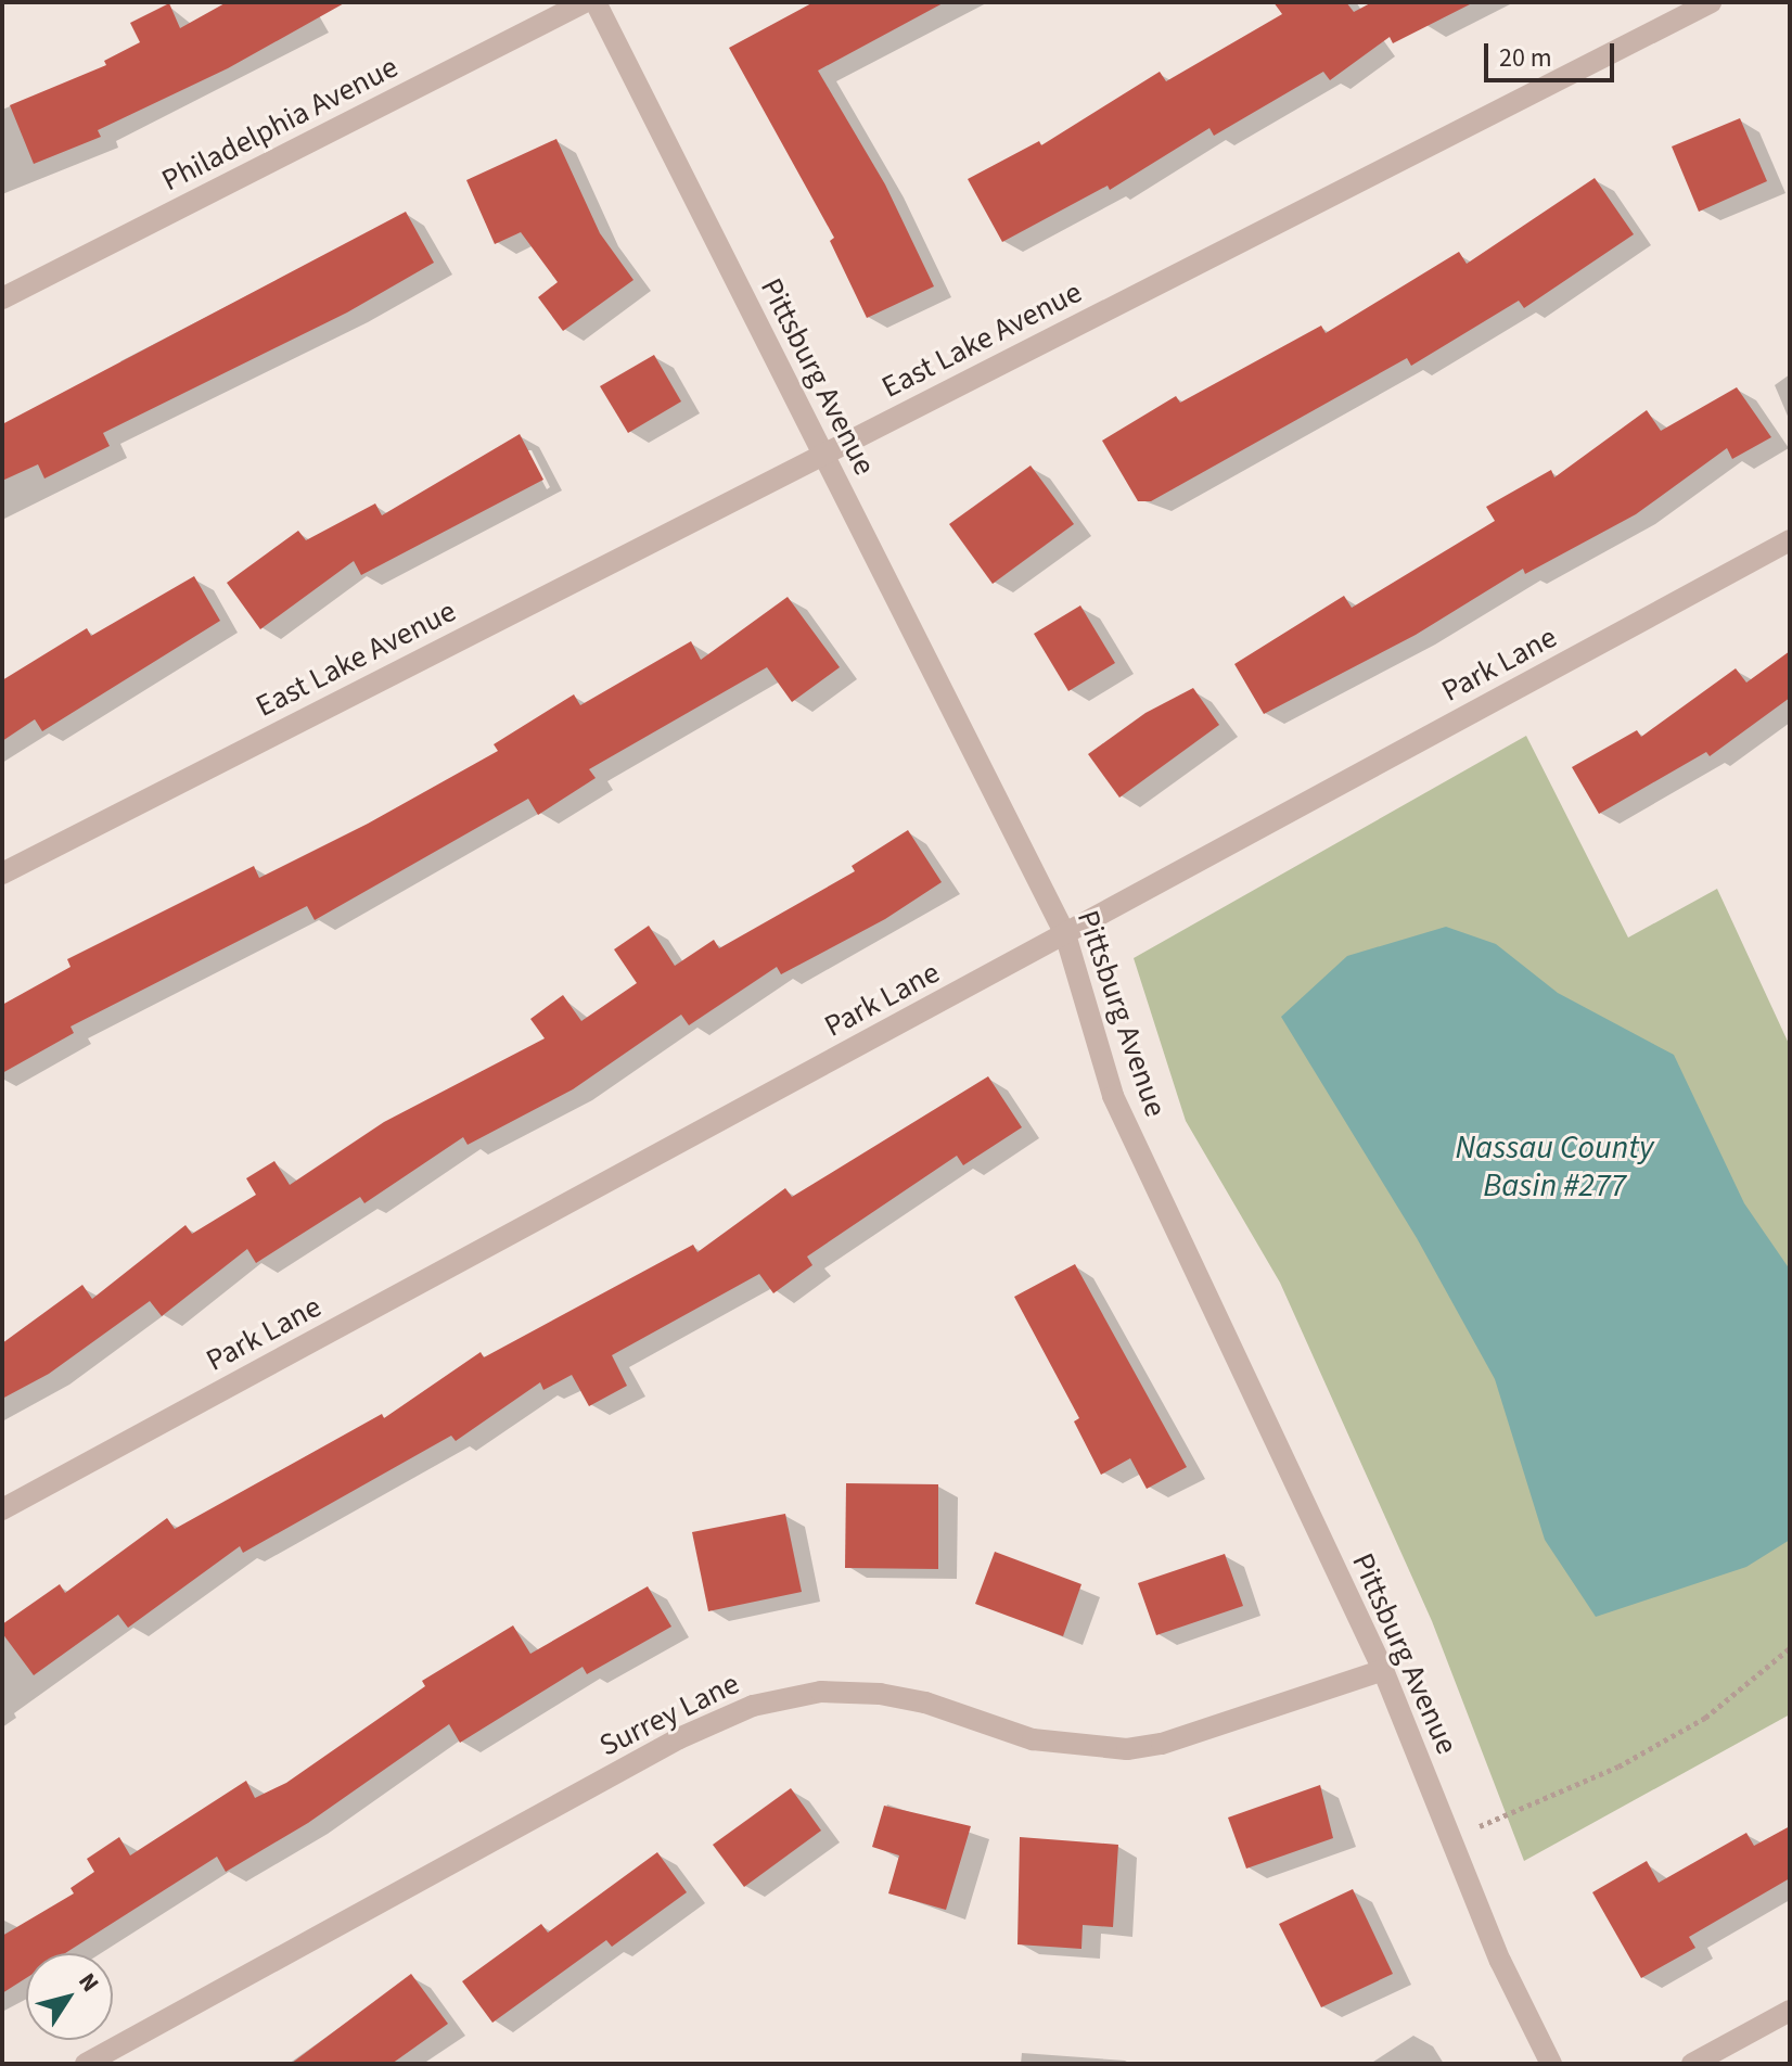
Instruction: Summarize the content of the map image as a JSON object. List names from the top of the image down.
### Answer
{
  "streets": {
    "street": [
      "Philadelphia Avenue",
      "East Lake Avenue",
      "Pittsburg Avenue",
      "Park Lane",
      "Surrey Lane"
    ]
  },
  "crossings": [
    ["East Lake Avenue", "Pittsburg Avenue"],
    ["Pittsburg Avenue", "Park Lane"],
    ["Pittsburg Avenue", "Surrey Lane"]
  ],
  "water": ["Nassau County Basin #277"],
  "scale_bar": "20 m",
  "north": "top right"
}
